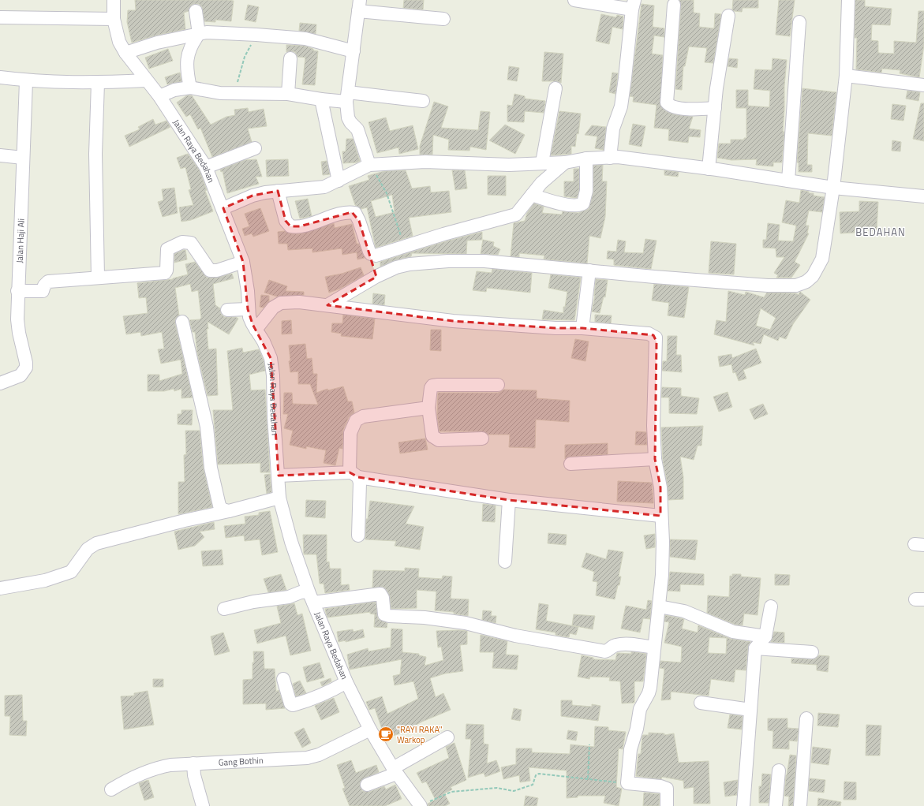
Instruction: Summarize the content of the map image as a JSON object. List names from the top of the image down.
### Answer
{
  "streets": {
    "street": ["Jalan Raya Bedahan", "Jalan Haji Ali", "Gang Bothin"]
  },
  "crossings": [
    ["Jalan Raya Bedahan", "Gang Bothin"]
  ],
  "districts": ["BEDAHAN"],
  "places": {
    "cafe": ["\"RAYI RAKA\" Warkop"]
  }
}
